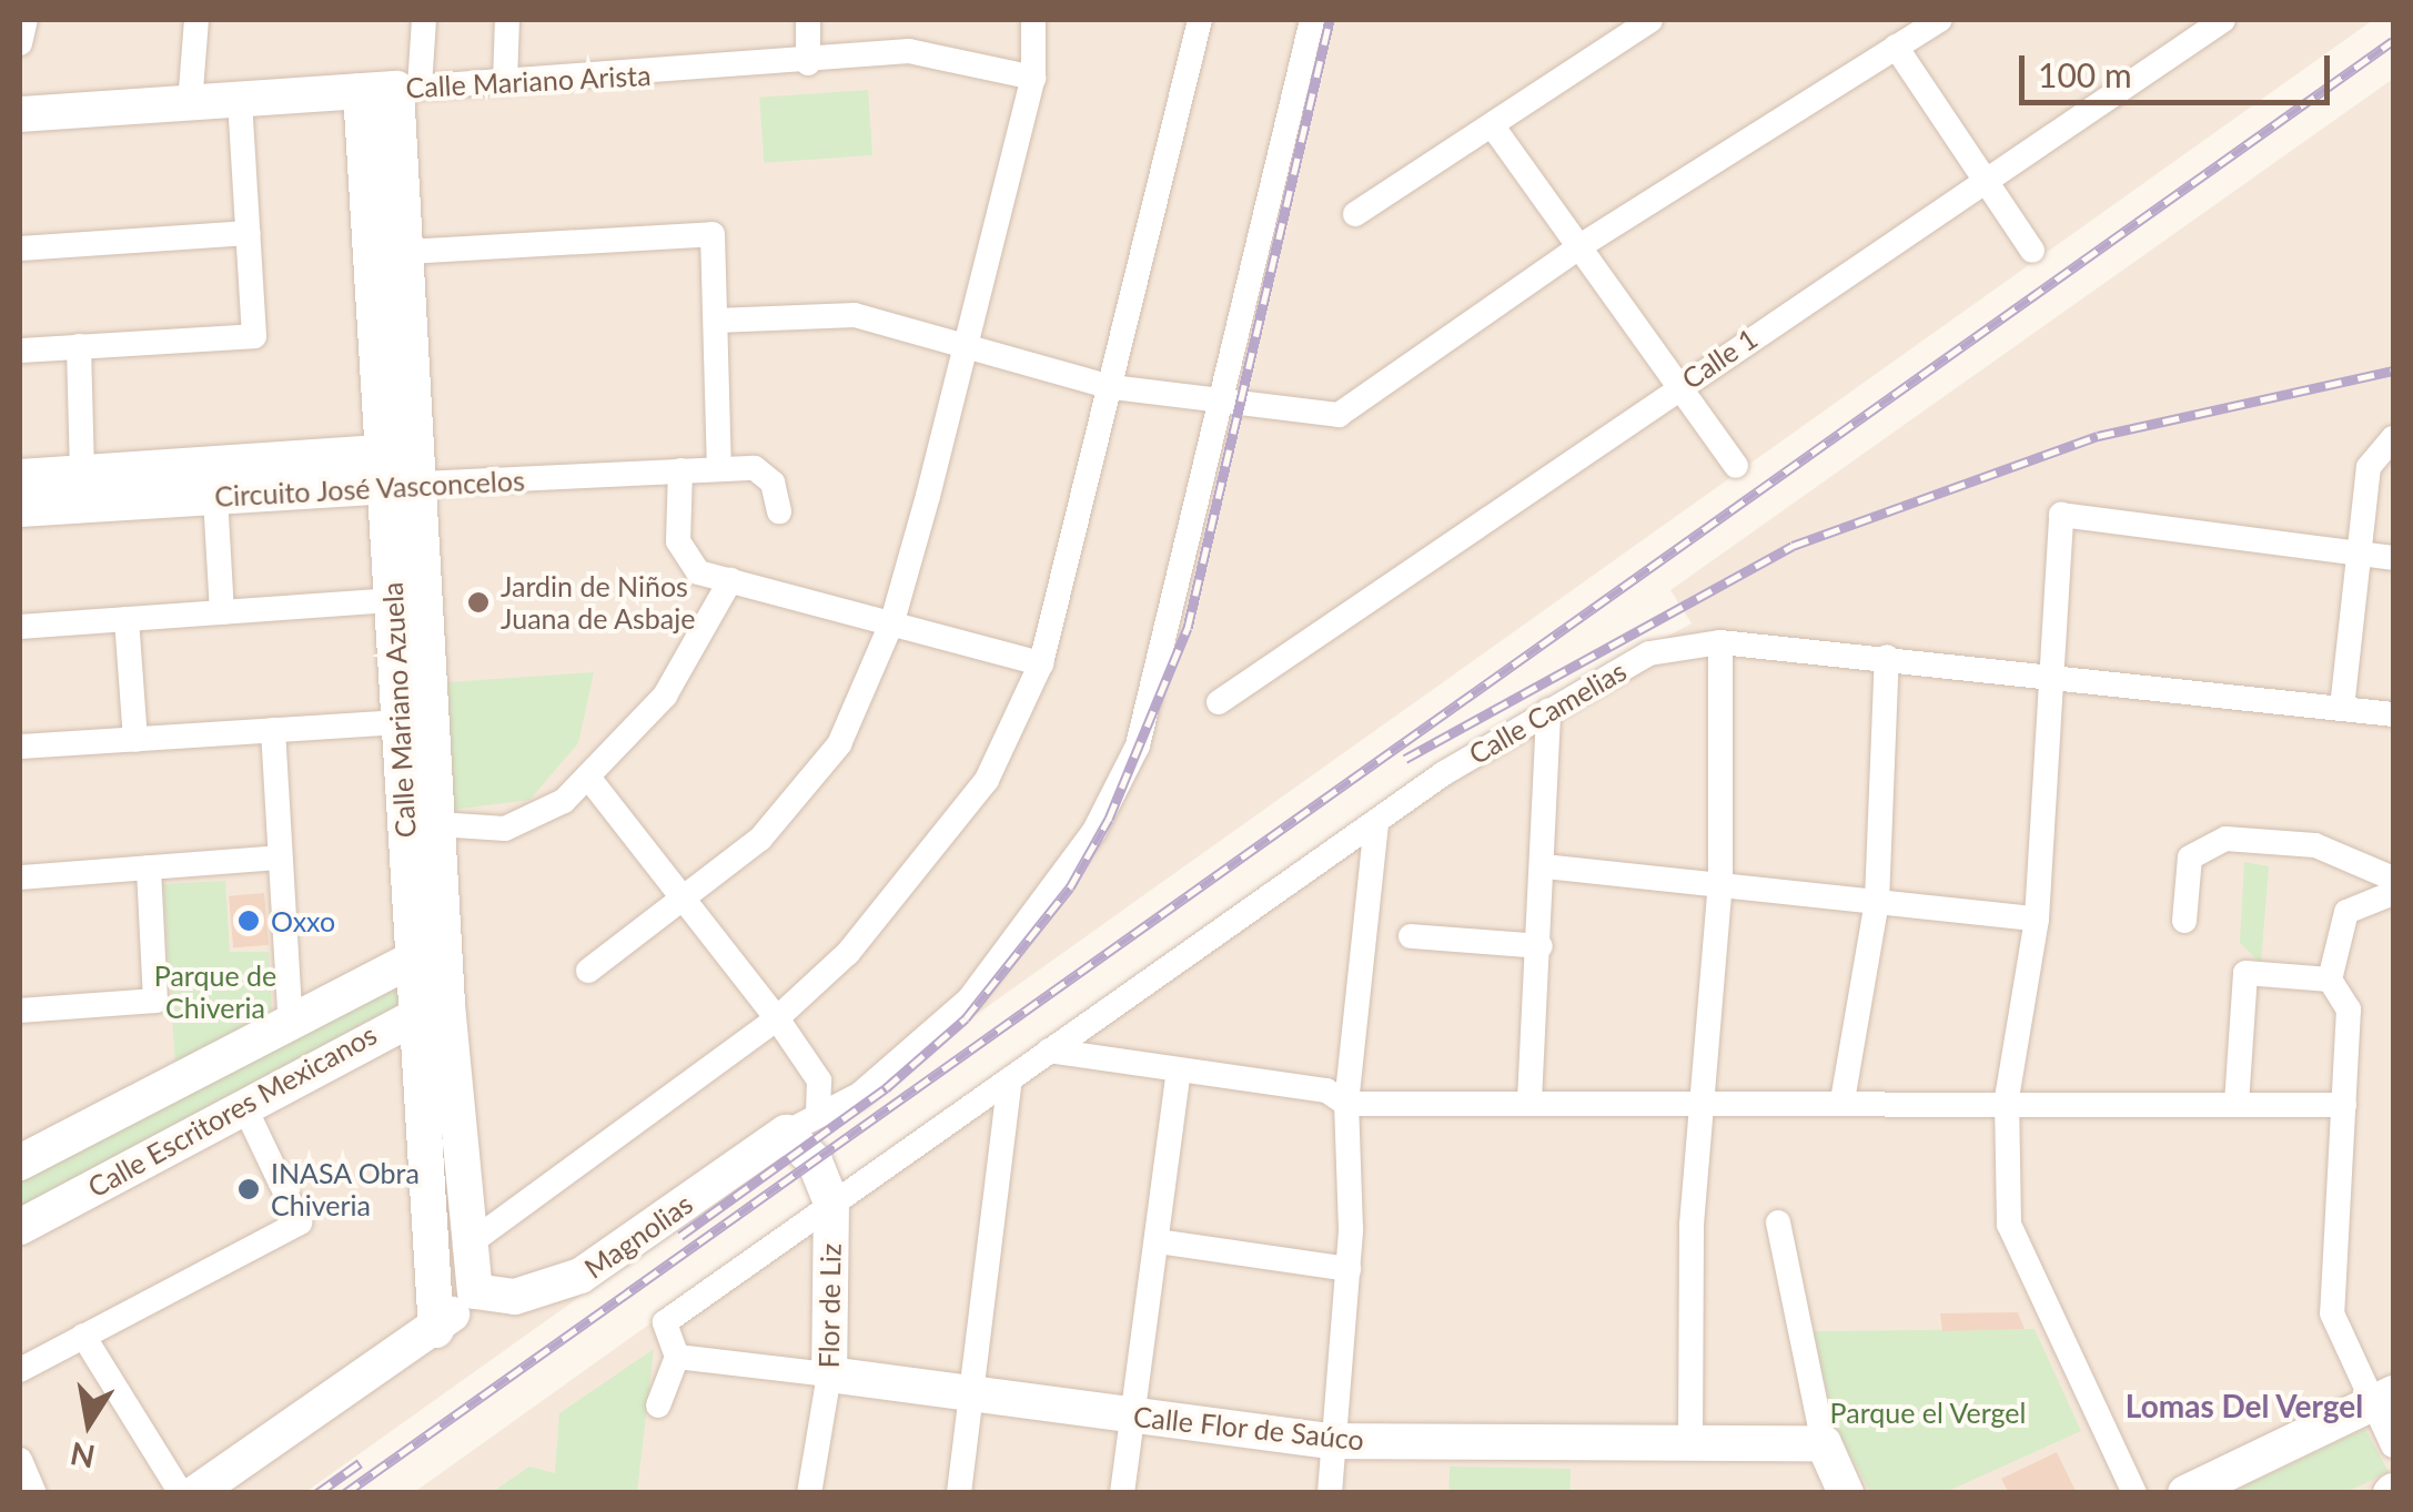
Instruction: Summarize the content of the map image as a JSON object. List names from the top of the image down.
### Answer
{
  "streets": {
    "street": [
      "Calle Mariano Arista",
      "Calle 1",
      "Circuito José Vasconcelos",
      "Calle Mariano Azuela",
      "Calle Camelias",
      "Calle Escritores Mexicanos",
      "Magnolias",
      "Flor de Liz",
      "Calle Flor de Saúco"
    ]
  },
  "crossings": [
    ["Calle Mariano Arista", "Calle Mariano Azuela"],
    ["Circuito José Vasconcelos", "Calle Mariano Azuela"],
    ["Calle Mariano Azuela", "Calle Escritores Mexicanos"],
    ["Calle Mariano Azuela", "Magnolias"],
    ["Calle Camelias", "Flor de Liz"],
    ["Calle Camelias", "Calle Flor de Saúco"],
    ["Magnolias", "Flor de Liz"],
    ["Flor de Liz", "Calle Flor de Saúco"]
  ],
  "districts": ["Lomas Del Vergel"],
  "parks": ["Parque de Chiveria", "Parque el Vergel"],
  "places": ["Jardin de Niños Juana de Asbaje", "Oxxo", "INASA Obra Chiveria"],
  "scale_bar": "100 m",
  "north": "bottom"
}
